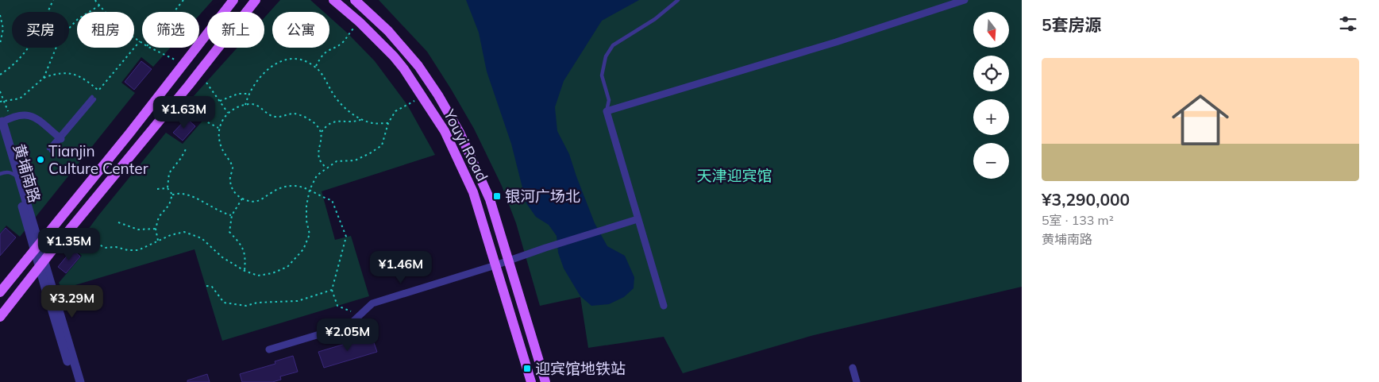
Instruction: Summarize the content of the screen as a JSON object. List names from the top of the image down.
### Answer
{
  "streets": {
    "main road": ["Youyi Road"],
    "street": ["黄埔南路"]
  },
  "parks": ["天津迎宾馆"],
  "places": {
    "other": ["Tianjin Culture Center"],
    "transit": ["银河广场北", "迎宾馆地铁站"]
  },
  "north": "bottom",
  "page": {
    "heading": "5套房源",
    "map_buttons": ["+", "−"],
    "chip": [
      "买房",
      "租房",
      "筛选",
      "新上",
      "公寓"
    ],
    "list": [
      {
        "name": "¥3,290,000",
        "note": "5室 · 133 m² · 黄埔南路"
      }
    ],
    "price": [
      "¥1.63M",
      "¥1.35M",
      "¥1.46M",
      "¥3.29M",
      "¥2.05M"
    ]
  }
}
